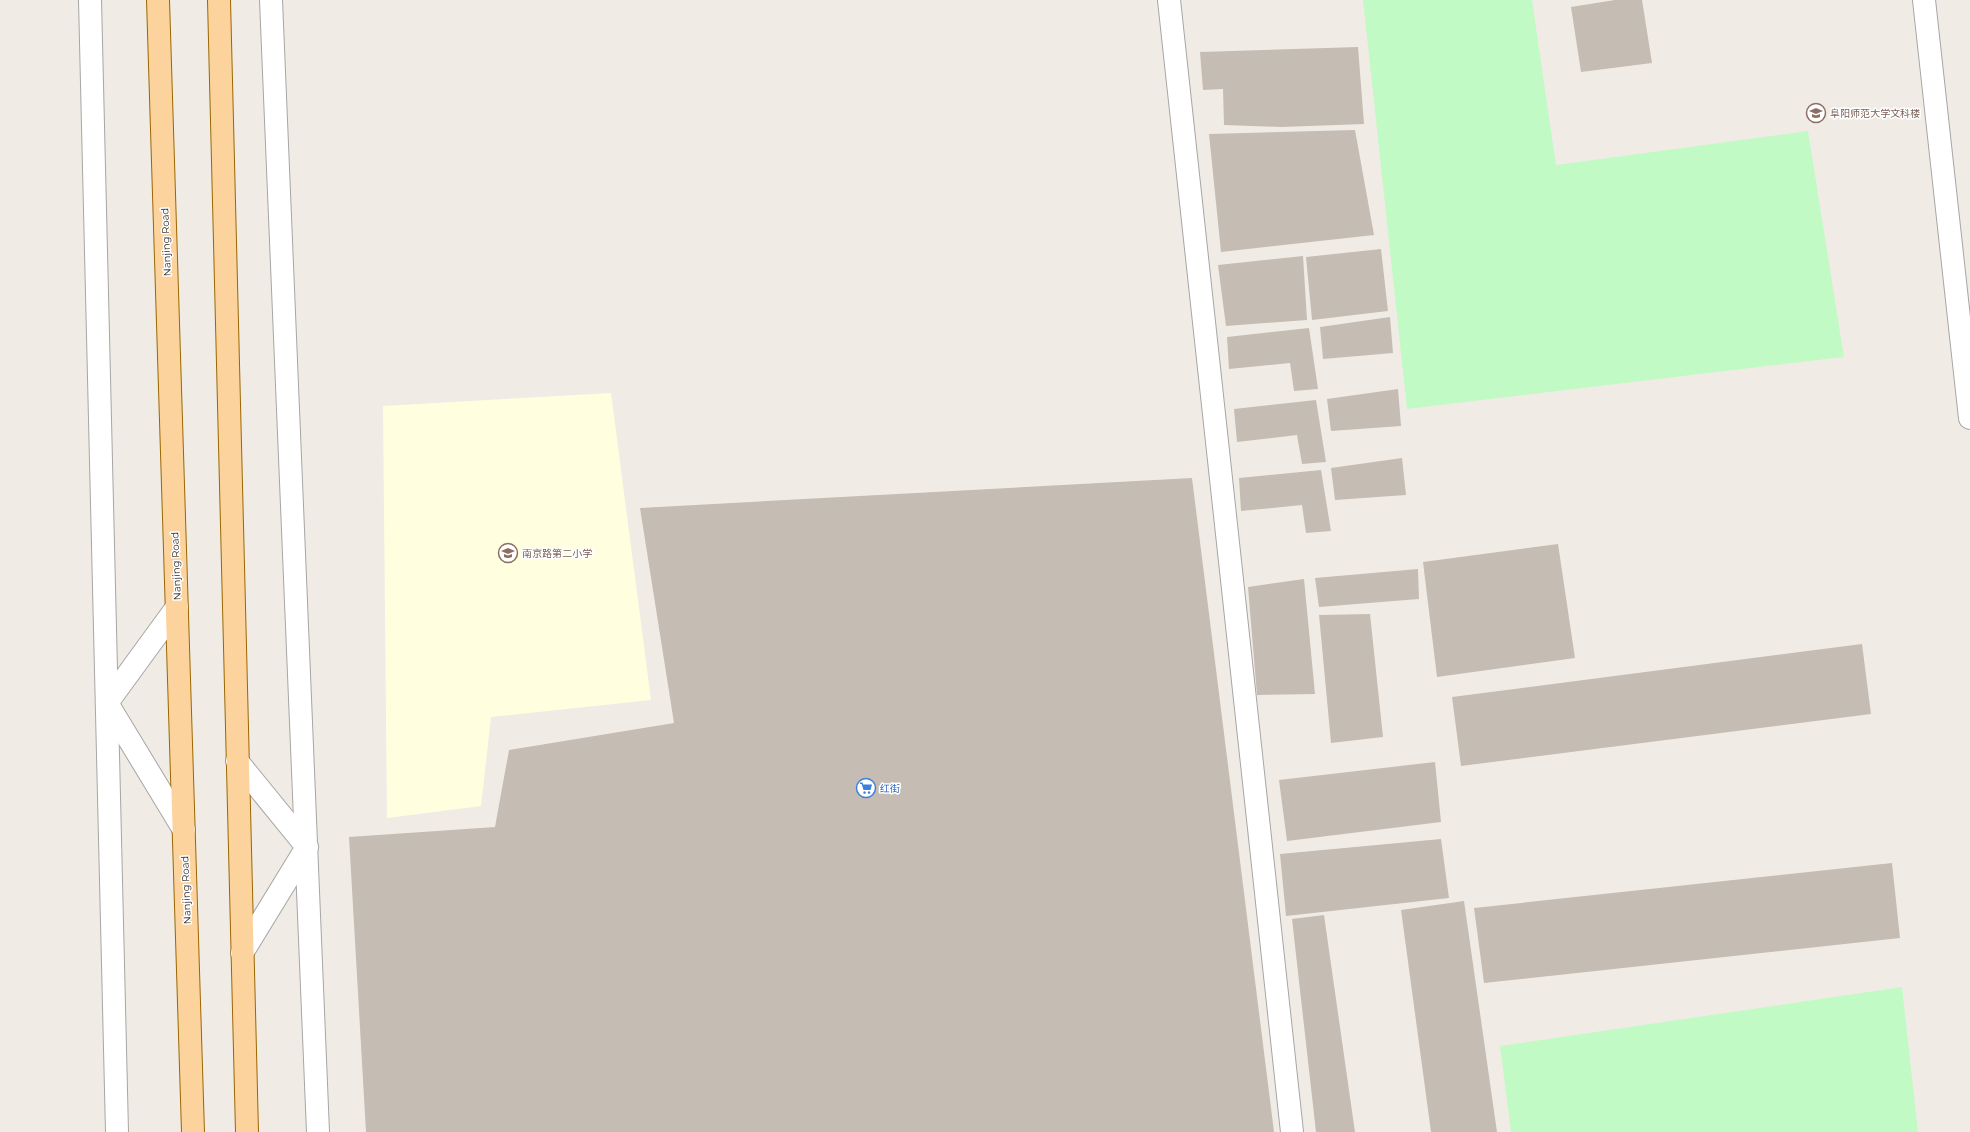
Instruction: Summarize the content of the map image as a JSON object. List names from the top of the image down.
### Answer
{
  "streets": {
    "main road": ["Nanjing Road"]
  },
  "places": {
    "school or university": ["阜阳师范大学文科楼", "南京路第二小学"],
    "supermarket": ["红街"]
  }
}
